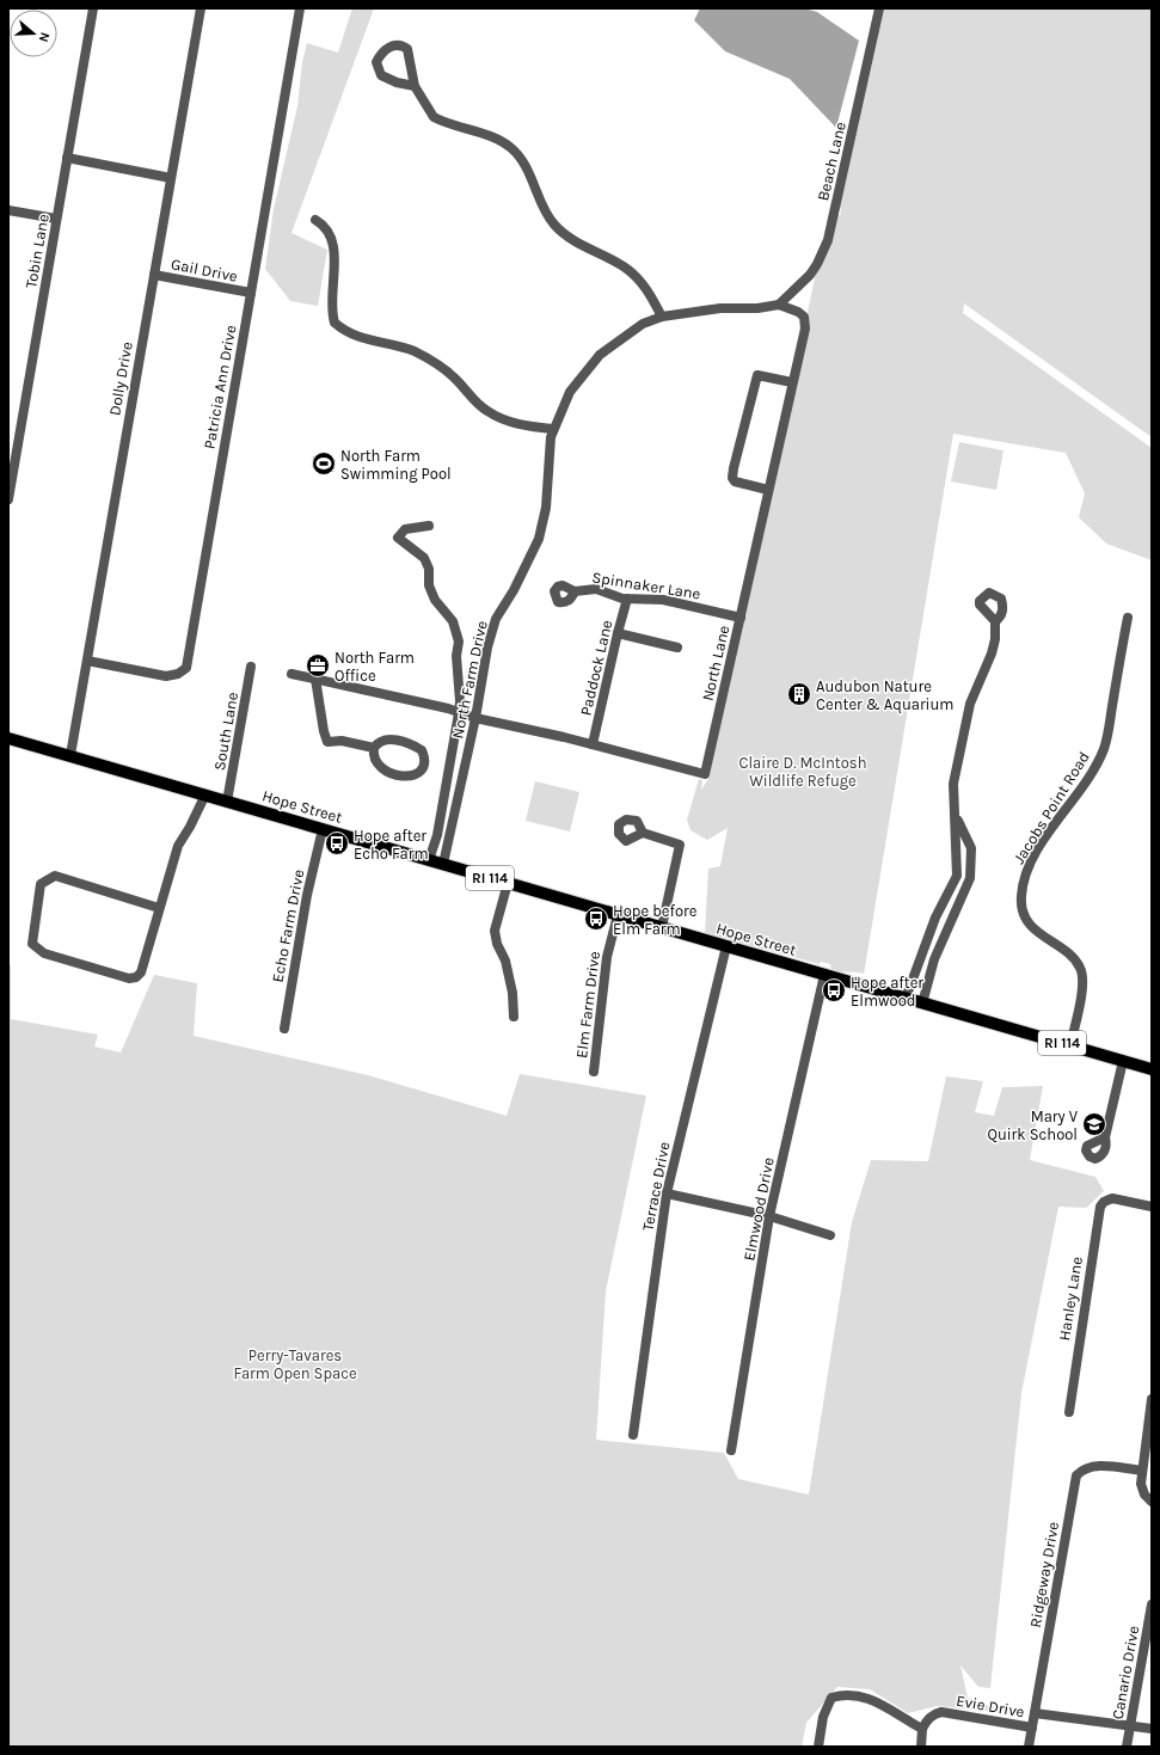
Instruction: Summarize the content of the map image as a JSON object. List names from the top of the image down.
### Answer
{
  "streets": {
    "main road": ["Hope Street", "RI 114"],
    "street": [
      "Beach Lane",
      "Tobin Lane",
      "Gail Drive",
      "Dolly Drive",
      "Patricia Ann Drive",
      "Spinnaker Lane",
      "North Lane",
      "Paddock Lane",
      "North Farm Drive",
      "South Lane",
      "Jacobs Point Road",
      "Echo Farm Drive",
      "Elm Farm Drive",
      "Terrace Drive",
      "Elmwood Drive",
      "Hanley Lane",
      "Ridgeway Drive",
      "Canario Drive",
      "Evie Drive"
    ]
  },
  "crossings": [
    ["Beach Lane", "North Lane"],
    ["Beach Lane", "North Farm Drive"],
    ["Gail Drive", "Dolly Drive"],
    ["Gail Drive", "Patricia Ann Drive"],
    ["Dolly Drive", "Patricia Ann Drive"],
    ["Dolly Drive", "Hope Street"],
    ["Spinnaker Lane", "North Lane"],
    ["Spinnaker Lane", "Paddock Lane"],
    ["North Lane", "Paddock Lane"],
    ["North Lane", "North Farm Drive"],
    ["North Farm Drive", "Hope Street"],
    ["South Lane", "Hope Street"],
    ["Hope Street", "Jacobs Point Road"],
    ["Hope Street", "RI 114"],
    ["Hope Street", "Echo Farm Drive"],
    ["Hope Street", "Elm Farm Drive"],
    ["Hope Street", "Terrace Drive"],
    ["Hope Street", "Elmwood Drive"],
    ["Jacobs Point Road", "RI 114"],
    ["Ridgeway Drive", "Evie Drive"]
  ],
  "parks": ["Claire D. McIntosh Wildlife Refuge", "Perry-Tavares Farm Open Space"],
  "places": {
    "sports": ["North Farm Swimming Pool"],
    "office": ["North Farm Office"],
    "building": ["Audubon Nature Center & Aquarium"],
    "bus stop": ["Hope after Echo Farm", "Hope before Elm Farm", "Hope after Elmwood"],
    "school or university": ["Mary V Quirk School"]
  },
  "north": "right"
}
